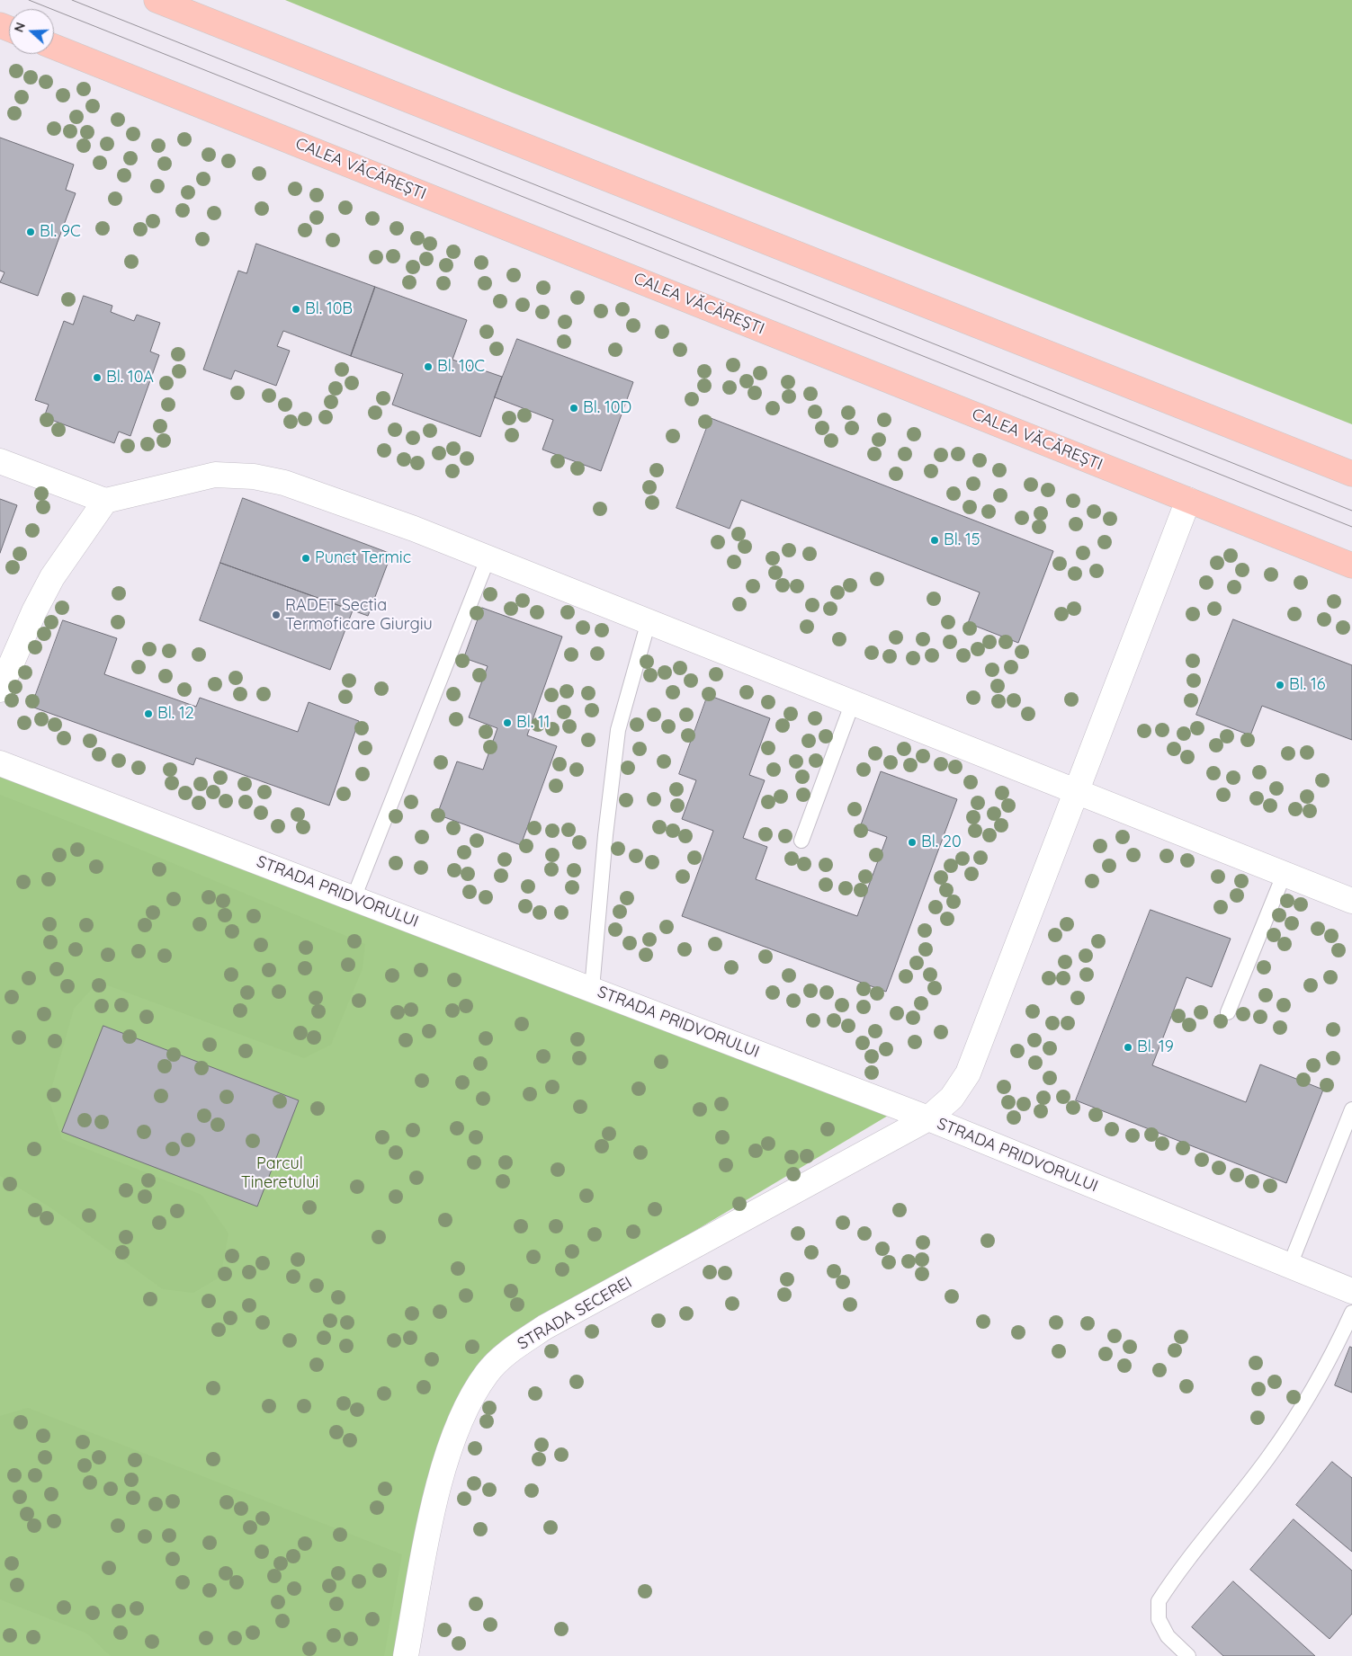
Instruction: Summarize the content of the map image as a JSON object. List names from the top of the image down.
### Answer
{
  "streets": {
    "main road": ["CALEA VĂCĂREȘTI"],
    "street": ["STRADA PRIDVORULUI", "STRADA SECEREI"]
  },
  "crossings": [
    ["CALEA VĂCĂREȘTI", "STRADA SECEREI"],
    ["STRADA PRIDVORULUI", "STRADA SECEREI"]
  ],
  "parks": ["Parcul Tineretului"],
  "places": [
    "Bl. 9C",
    "Bl. 10B",
    "Bl. 10C",
    "Bl. 10A",
    "Bl. 10D",
    "Bl. 15",
    "Punct Termic",
    "RADET Sectia Termoficare Giurgiu",
    "Bl. 16",
    "Bl. 12",
    "Bl. 11",
    "Bl. 20",
    "Bl. 19"
  ],
  "north": "left"
}
